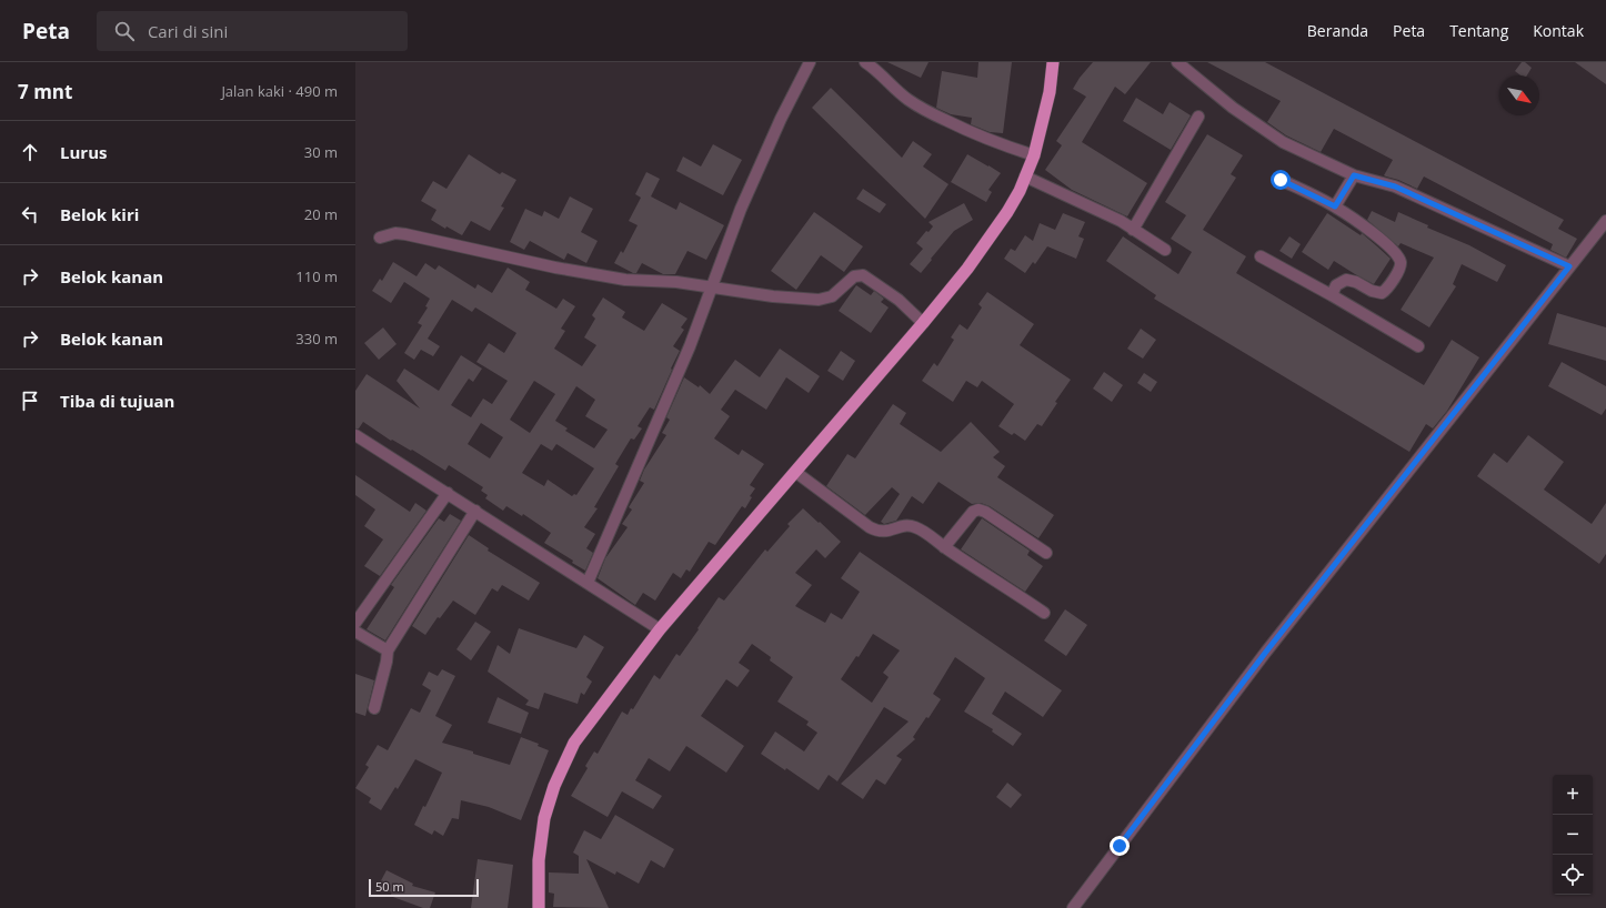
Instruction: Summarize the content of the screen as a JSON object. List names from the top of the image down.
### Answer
{
  "scale_bar": "50 m",
  "north": "bottom right",
  "page": {
    "header": "Peta",
    "search": "Cari di sini",
    "nav": [
      "Beranda",
      "Peta",
      "Tentang",
      "Kontak"
    ],
    "heading": ["7 mnt", "Jalan kaki · 490 m"],
    "list": [
      ["Lurus", "30 m"],
      ["Belok kiri", "20 m"],
      ["Belok kanan", "110 m"],
      ["Belok kanan", "330 m"],
      "Tiba di tujuan"
    ],
    "map_buttons": ["+", "−"],
    "scale": "50 m"
  }
}
